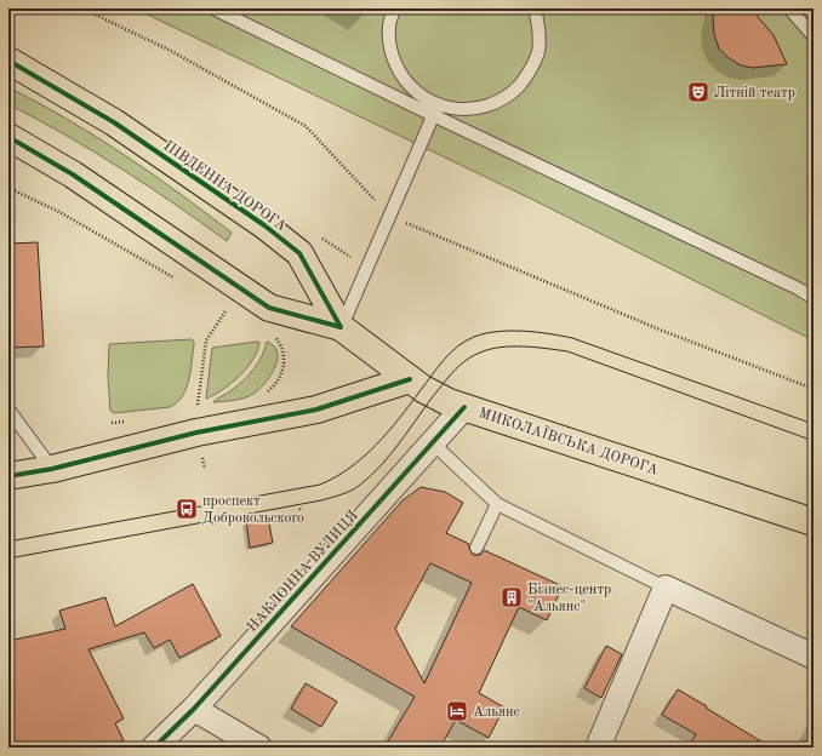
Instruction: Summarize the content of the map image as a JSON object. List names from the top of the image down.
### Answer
{
  "streets": {
    "main road": ["ПІВДЕННА ДОРОГА", "МИКОЛАЇВСЬКА ДОРОГА"],
    "street": ["НАКЛОННА ВУЛИЦЯ"]
  },
  "crossings": [
    ["ПІВДЕННА ДОРОГА", "МИКОЛАЇВСЬКА ДОРОГА"],
    ["МИКОЛАЇВСЬКА ДОРОГА", "НАКЛОННА ВУЛИЦЯ"]
  ],
  "places": {
    "theatre": ["Літній театр"],
    "bus stop": ["проспект Добровольского"],
    "building": ["Бізнес-центр \"Альянс\""],
    "hotel": ["Альянс"]
  }
}
